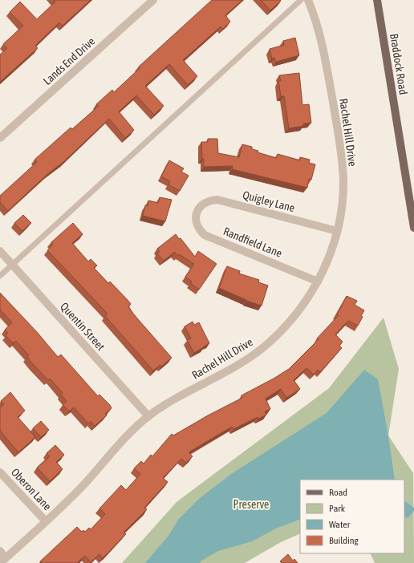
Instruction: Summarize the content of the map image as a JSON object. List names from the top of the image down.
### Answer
{
  "streets": {
    "main road": ["Braddock Road"],
    "street": [
      "Lands End Drive",
      "Rachel Hill Drive",
      "Quigley Lane",
      "Randfield Lane",
      "Quentin Street",
      "Oberon Lane"
    ]
  },
  "crossings": [
    ["Rachel Hill Drive", "Quigley Lane"],
    ["Rachel Hill Drive", "Randfield Lane"],
    ["Rachel Hill Drive", "Quentin Street"],
    ["Rachel Hill Drive", "Oberon Lane"],
    ["Quigley Lane", "Randfield Lane"]
  ],
  "parks": ["Preserve"],
  "legend": [
    "Road",
    "Park",
    "Water",
    "Building"
  ]
}
